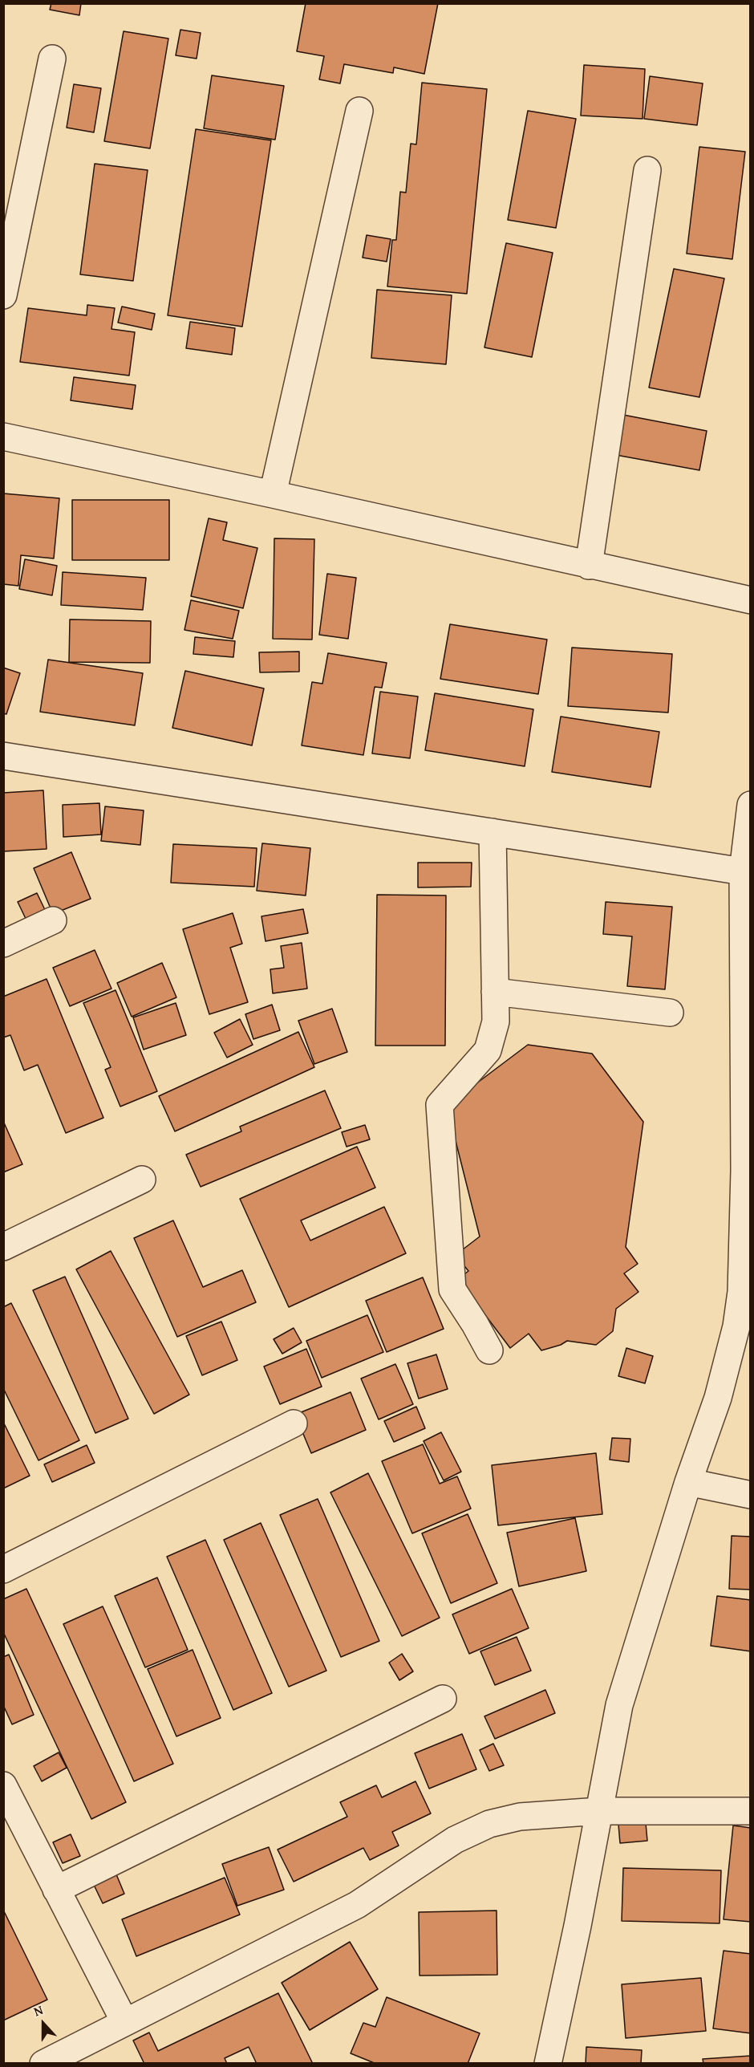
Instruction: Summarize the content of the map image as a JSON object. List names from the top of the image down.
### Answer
{
  "north": "top"
}
